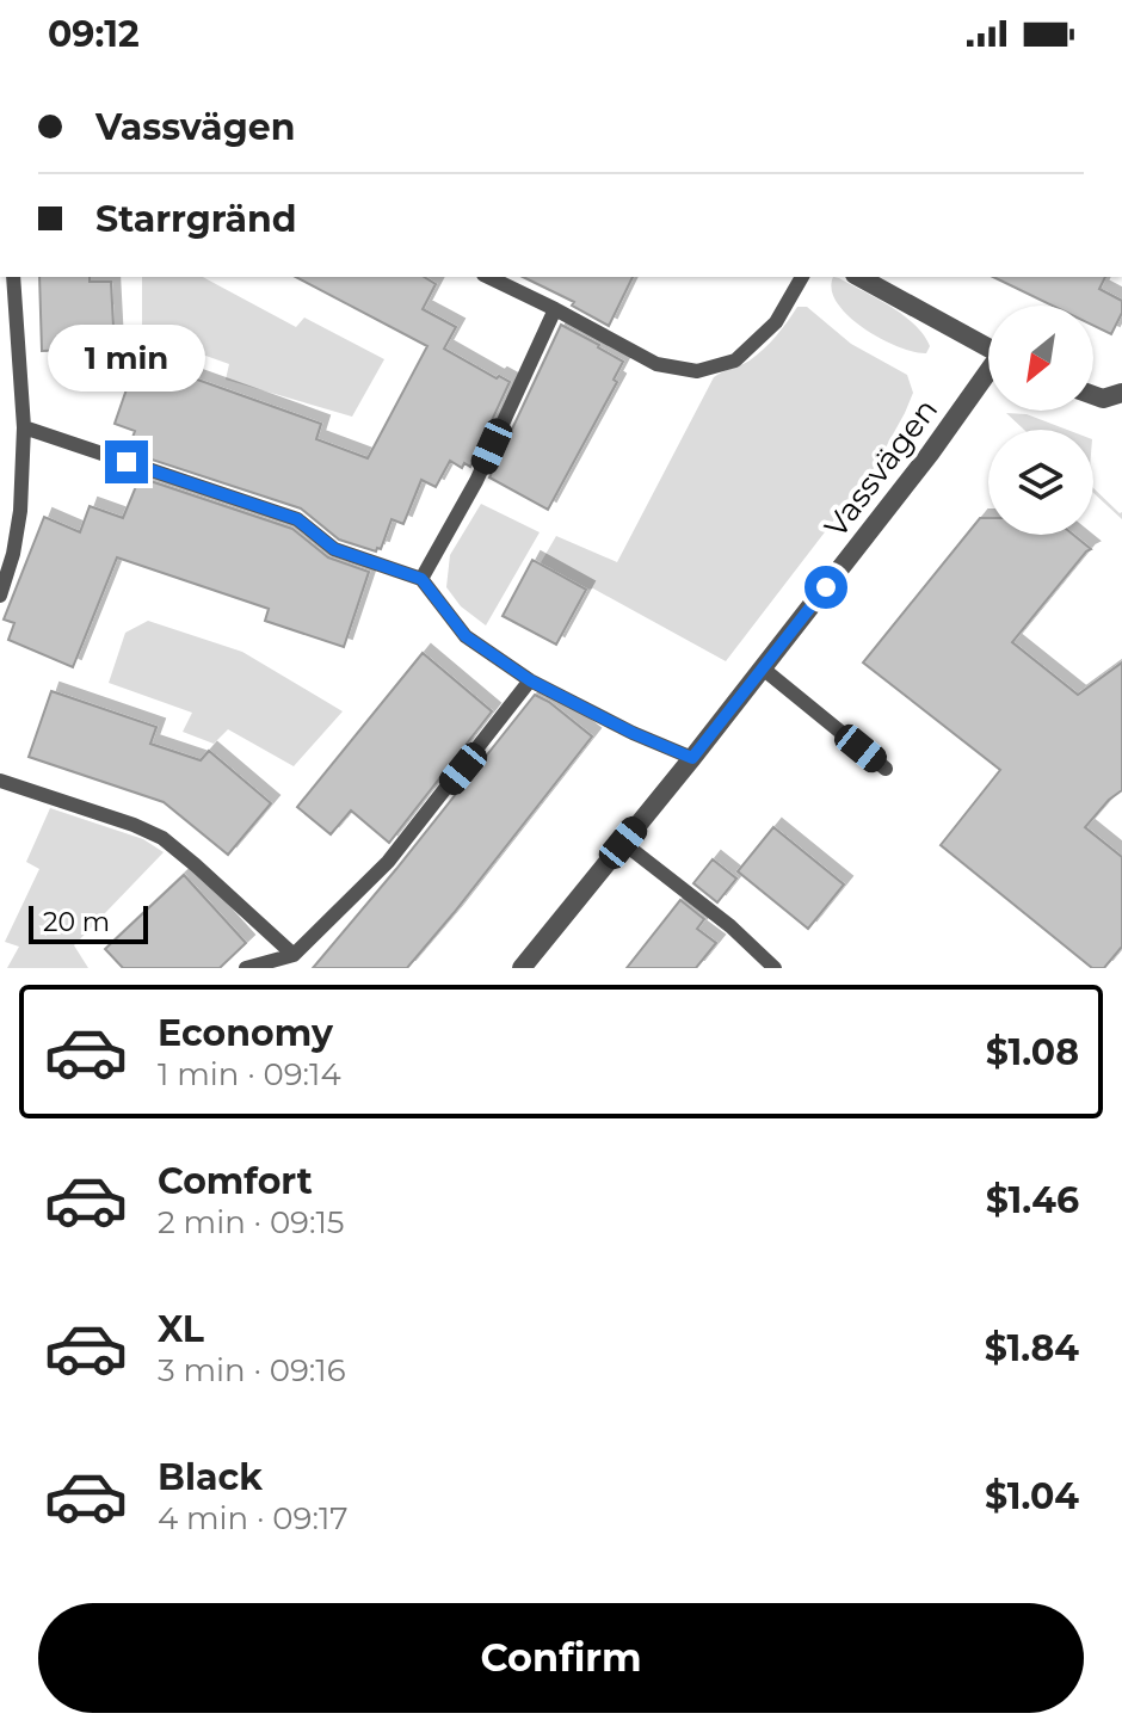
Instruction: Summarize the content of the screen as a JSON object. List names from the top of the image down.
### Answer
{
  "streets": {
    "street": ["Vassvägen"]
  },
  "scale_bar": "20 m",
  "north": "bottom left",
  "page": {
    "status": "09:12",
    "banner": ["Vassvägen", "Starrgränd"],
    "bubble": "1 min",
    "scale": "20 m",
    "list": [
      {
        "name": "Economy",
        "note": "1 min · 09:14",
        "value": "$1.08"
      },
      {
        "name": "Comfort",
        "note": "2 min · 09:15",
        "value": "$1.46"
      },
      {
        "name": "XL",
        "note": "3 min · 09:16",
        "value": "$1.84"
      },
      {
        "name": "Black",
        "note": "4 min · 09:17",
        "value": "$1.04"
      }
    ],
    "buttons": "Confirm"
  }
}
